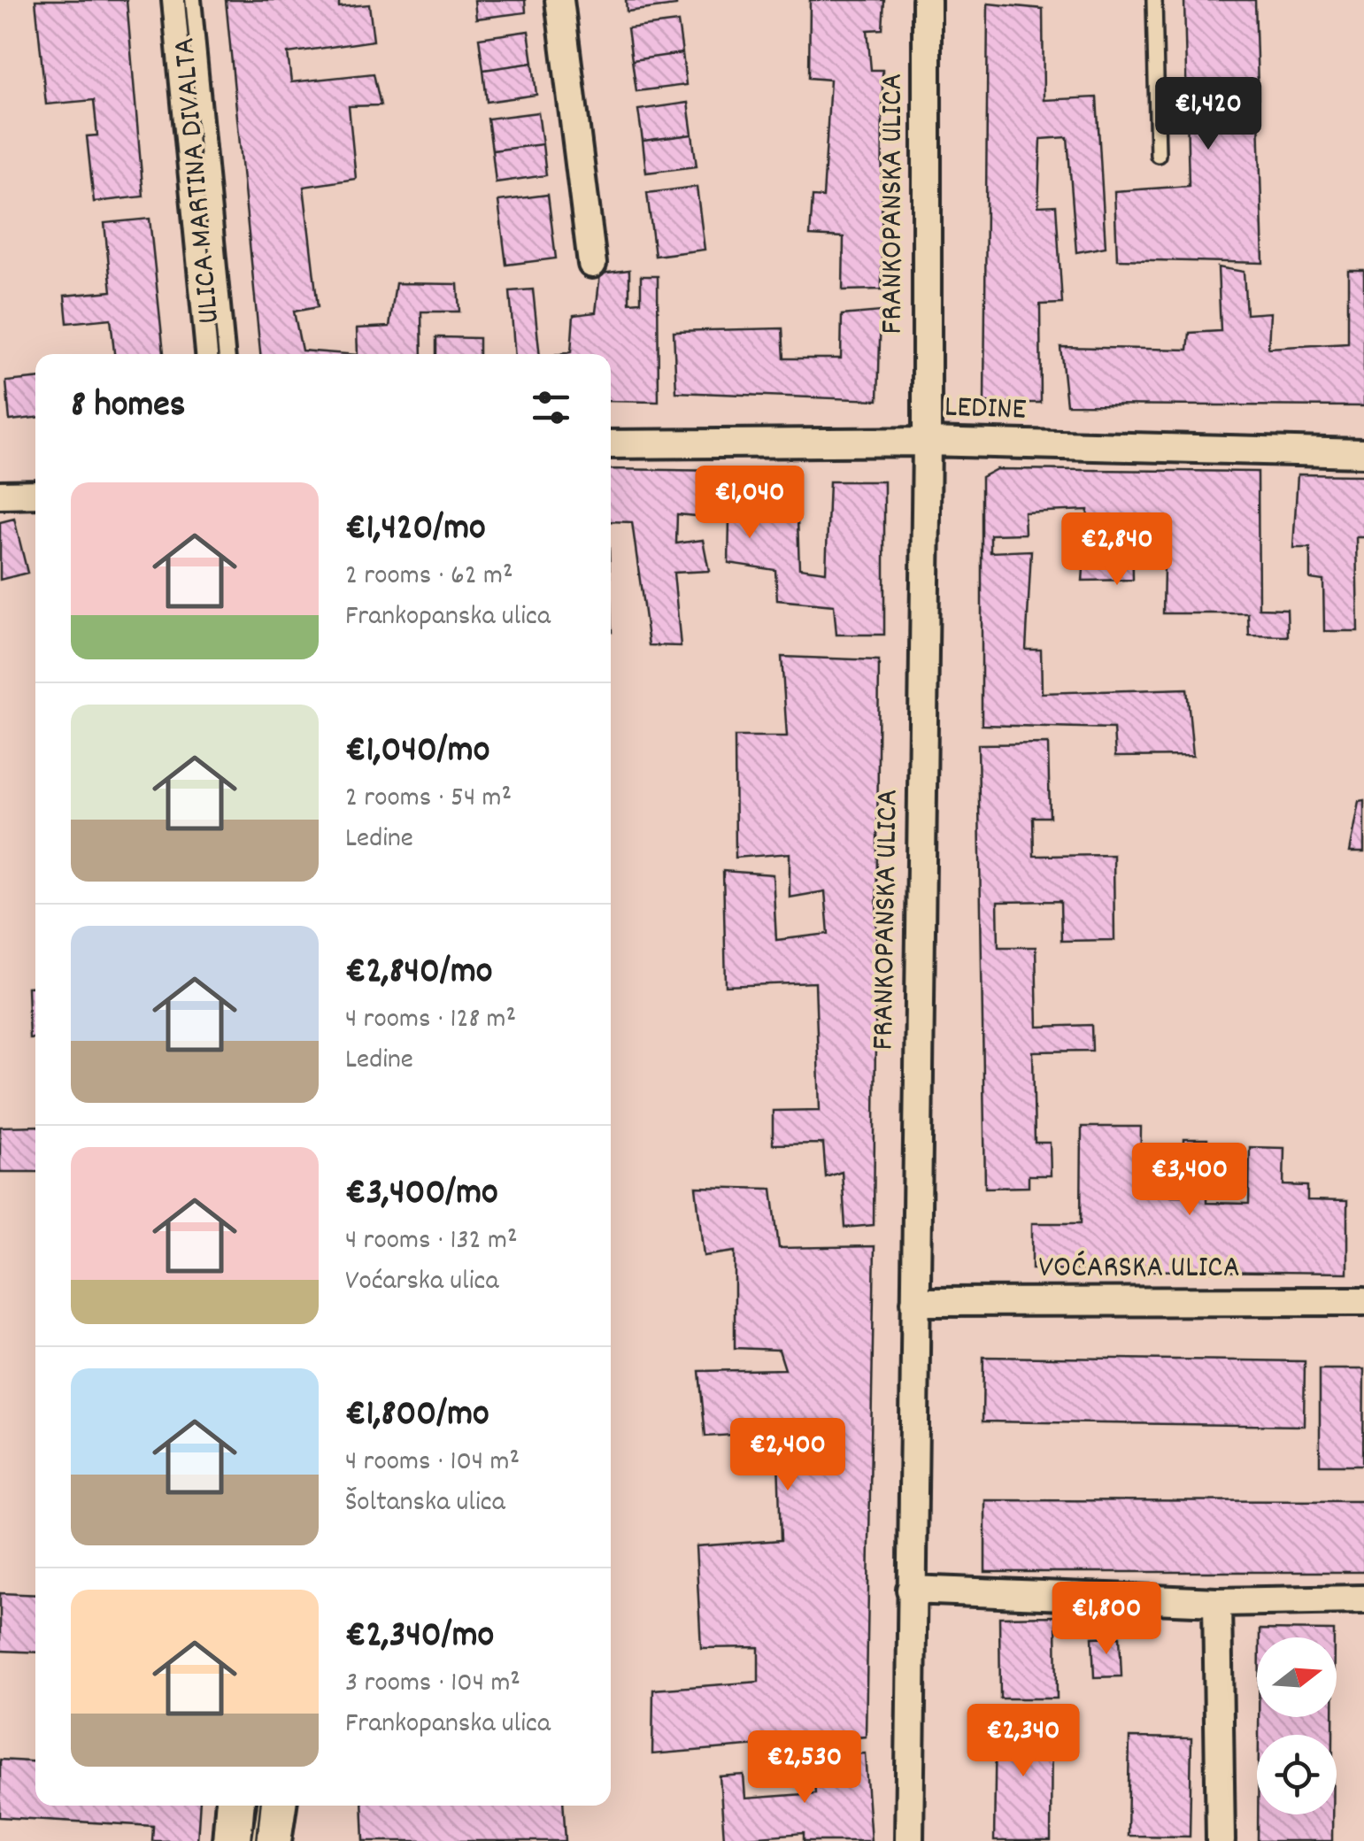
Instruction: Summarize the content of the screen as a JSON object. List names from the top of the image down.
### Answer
{
  "streets": {
    "street": [
      "ULICA MARTINA DIVALTA",
      "FRANKOPANSKA ULICA",
      "LEDINE",
      "VOĆARSKA ULICA"
    ]
  },
  "crossings": [
    ["FRANKOPANSKA ULICA", "LEDINE"],
    ["FRANKOPANSKA ULICA", "VOĆARSKA ULICA"]
  ],
  "north": "right",
  "page": {
    "price": [
      "€1,420",
      "€1,040",
      "€2,840",
      "€3,400",
      "€2,400",
      "€1,800",
      "€2,340",
      "€2,530"
    ],
    "heading": "8 homes",
    "list": [
      {
        "name": "€1,420/mo",
        "note": "2 rooms · 62 m² · Frankopanska ulica"
      },
      {
        "name": "€1,040/mo",
        "note": "2 rooms · 54 m² · Ledine"
      },
      {
        "name": "€2,840/mo",
        "note": "4 rooms · 128 m² · Ledine"
      },
      {
        "name": "€3,400/mo",
        "note": "4 rooms · 132 m² · Voćarska ulica"
      },
      {
        "name": "€1,800/mo",
        "note": "4 rooms · 104 m² · Šoltanska ulica"
      },
      {
        "name": "€2,340/mo",
        "note": "3 rooms · 104 m² · Frankopanska ulica"
      }
    ]
  }
}
